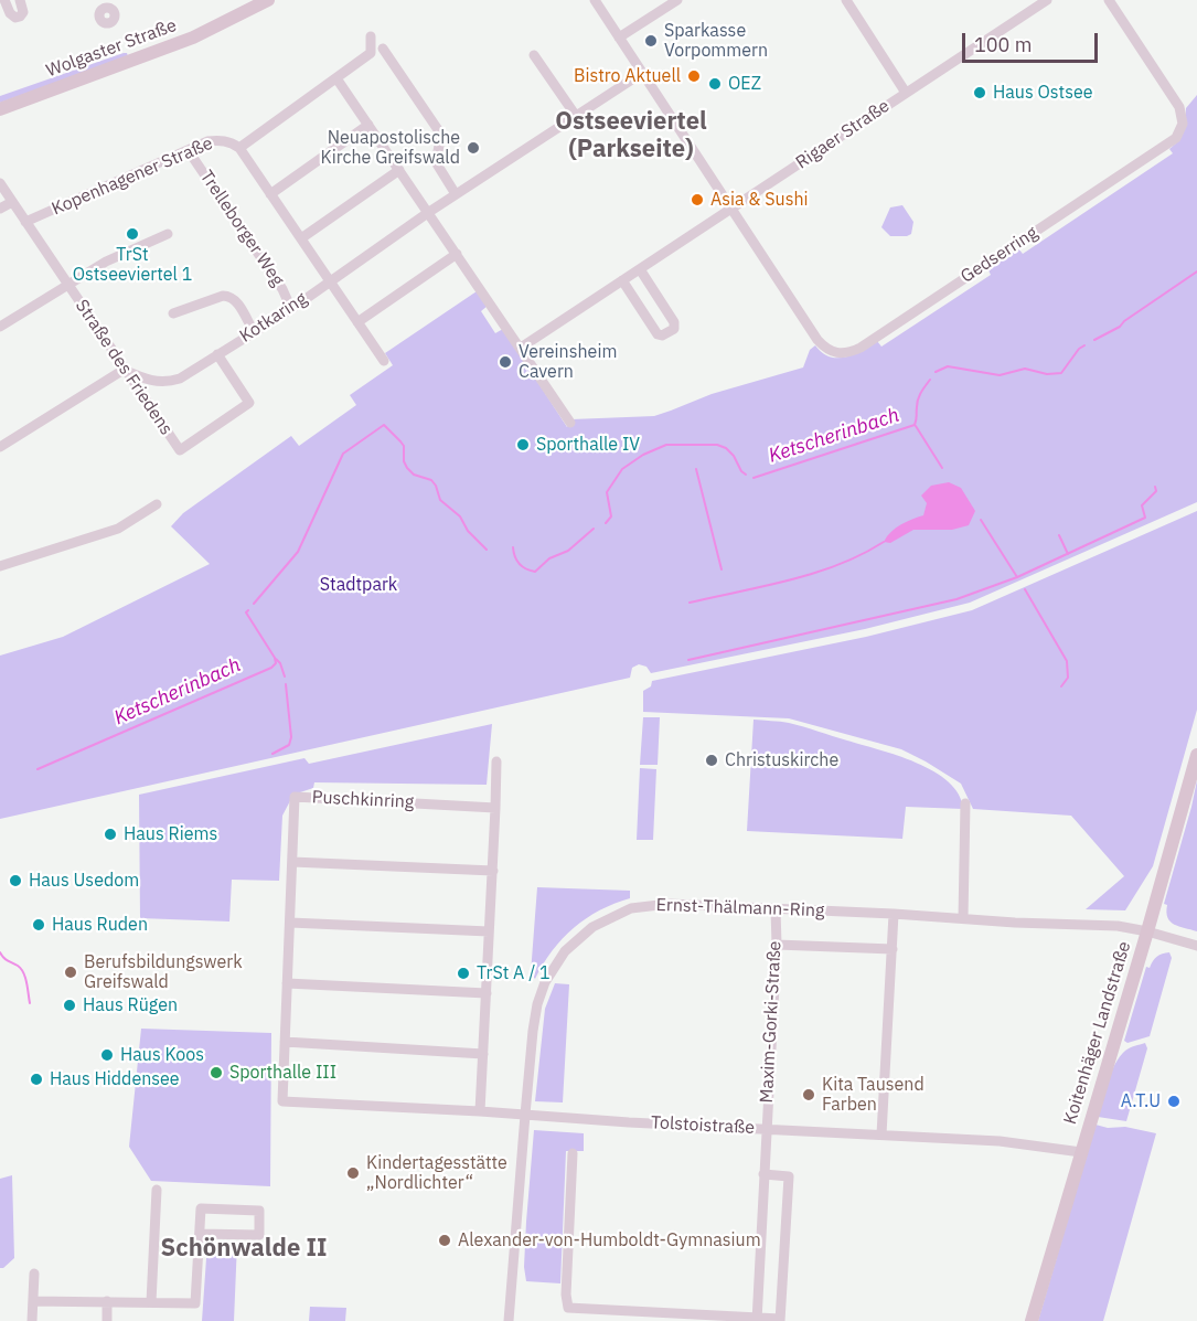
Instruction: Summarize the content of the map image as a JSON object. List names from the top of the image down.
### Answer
{
  "streets": {
    "main road": ["Wolgaster Straße", "Koitenhäger Landstraße"],
    "street": [
      "Rigaer Straße",
      "Kopenhagener Straße",
      "Trelleborger Weg",
      "Gedserring",
      "Kotkaring",
      "Straße des Friedens",
      "Puschkinring",
      "Ernst-Thälmann-Ring",
      "Maxim-Gorki-Straße",
      "Tolstoistraße"
    ]
  },
  "crossings": [
    ["Rigaer Straße", "Gedserring"],
    ["Kopenhagener Straße", "Trelleborger Weg"],
    ["Kopenhagener Straße", "Straße des Friedens"],
    ["Trelleborger Weg", "Kotkaring"],
    ["Kotkaring", "Straße des Friedens"],
    ["Puschkinring", "Ernst-Thälmann-Ring"],
    ["Puschkinring", "Tolstoistraße"],
    ["Ernst-Thälmann-Ring", "Maxim-Gorki-Straße"],
    ["Ernst-Thälmann-Ring", "Koitenhäger Landstraße"],
    ["Ernst-Thälmann-Ring", "Tolstoistraße"],
    ["Maxim-Gorki-Straße", "Tolstoistraße"],
    ["Koitenhäger Landstraße", "Tolstoistraße"]
  ],
  "districts": ["Ostseeviertel (Parkseite)", "Schönwalde II"],
  "water": ["Ketscherinbach"],
  "parks": ["Stadtpark"],
  "places": [
    "Sparkasse Vorpommern",
    "Bistro Aktuell",
    "OEZ",
    "Haus Ostsee",
    "Neuapostolische Kirche Greifswald",
    "Asia & Sushi",
    "TrSt Ostseeviertel 1",
    "Vereinsheim Cavern",
    "Sporthalle IV",
    "Christuskirche",
    "Haus Riems",
    "Haus Usedom",
    "Haus Ruden",
    "Berufsbildungswerk Greifswald",
    "TrSt A / 1",
    "Haus Rügen",
    "Haus Koos",
    "Sporthalle III",
    "Haus Hiddensee",
    "Kita Tausend Farben",
    "A.T.U",
    "Kindertagesstätte „Nordlichter“",
    "Alexander-von-Humboldt-Gymnasium"
  ],
  "scale_bar": "100 m"
}
